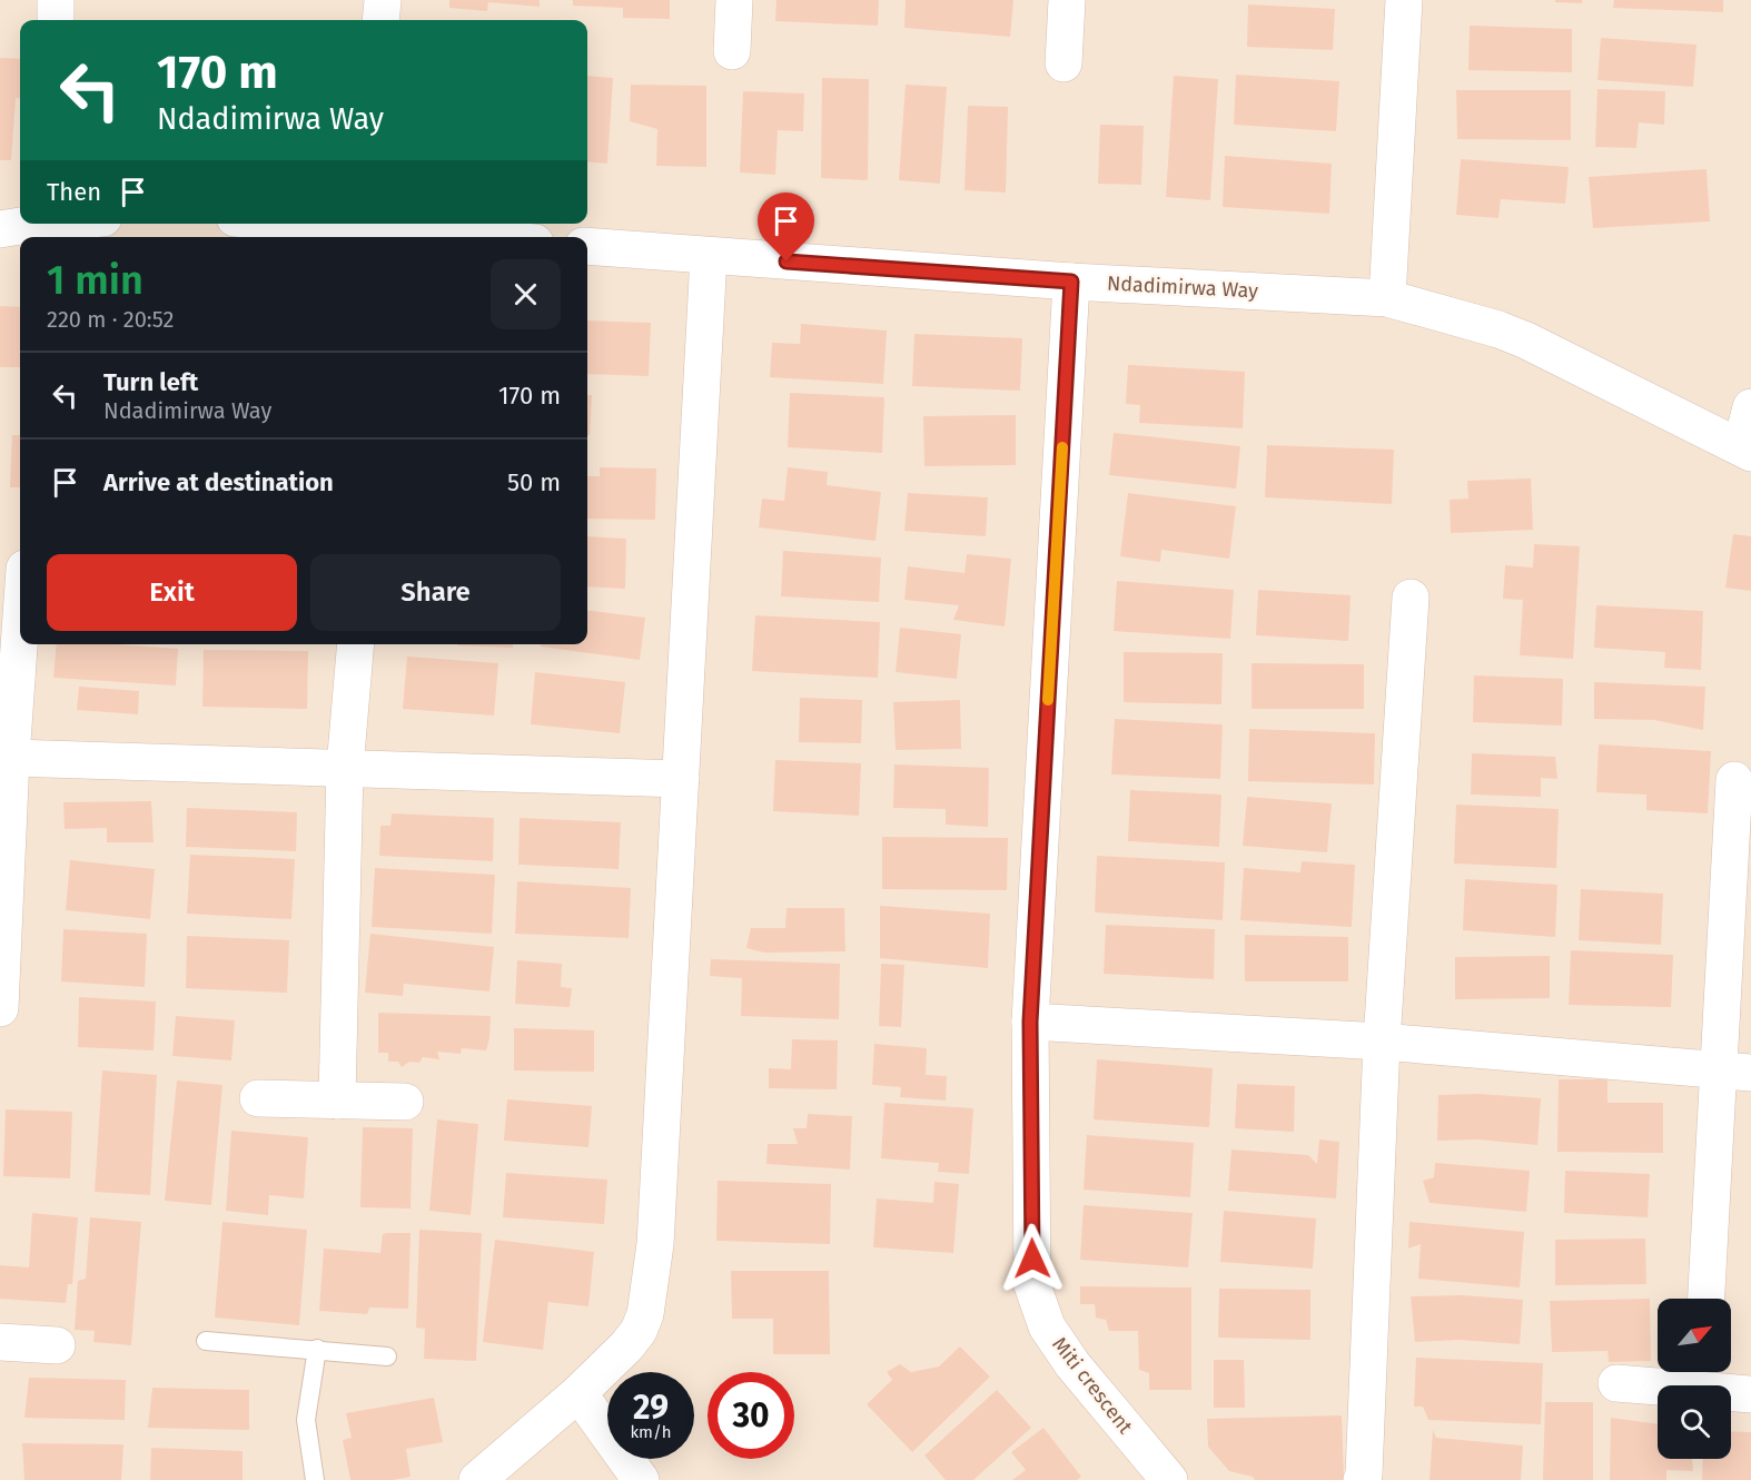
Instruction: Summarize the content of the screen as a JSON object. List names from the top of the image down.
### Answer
{
  "streets": {
    "street": ["Ndadimirwa Way", "Miti crescent"]
  },
  "crossings": [
    ["Ndadimirwa Way", "Miti crescent"]
  ],
  "north": "top right",
  "page": {
    "turn": ["170 m", "Ndadimirwa Way"],
    "then": "Then",
    "heading": ["1 min", "220 m · 20:52"],
    "list": [
      {
        "name": "Turn left",
        "note": "Ndadimirwa Way",
        "value": "170 m"
      },
      {
        "name": "Arrive at destination",
        "value": "50 m"
      }
    ],
    "buttons": ["Exit", "Share"],
    "speed": "29 km/h",
    "limit": "30"
  }
}
